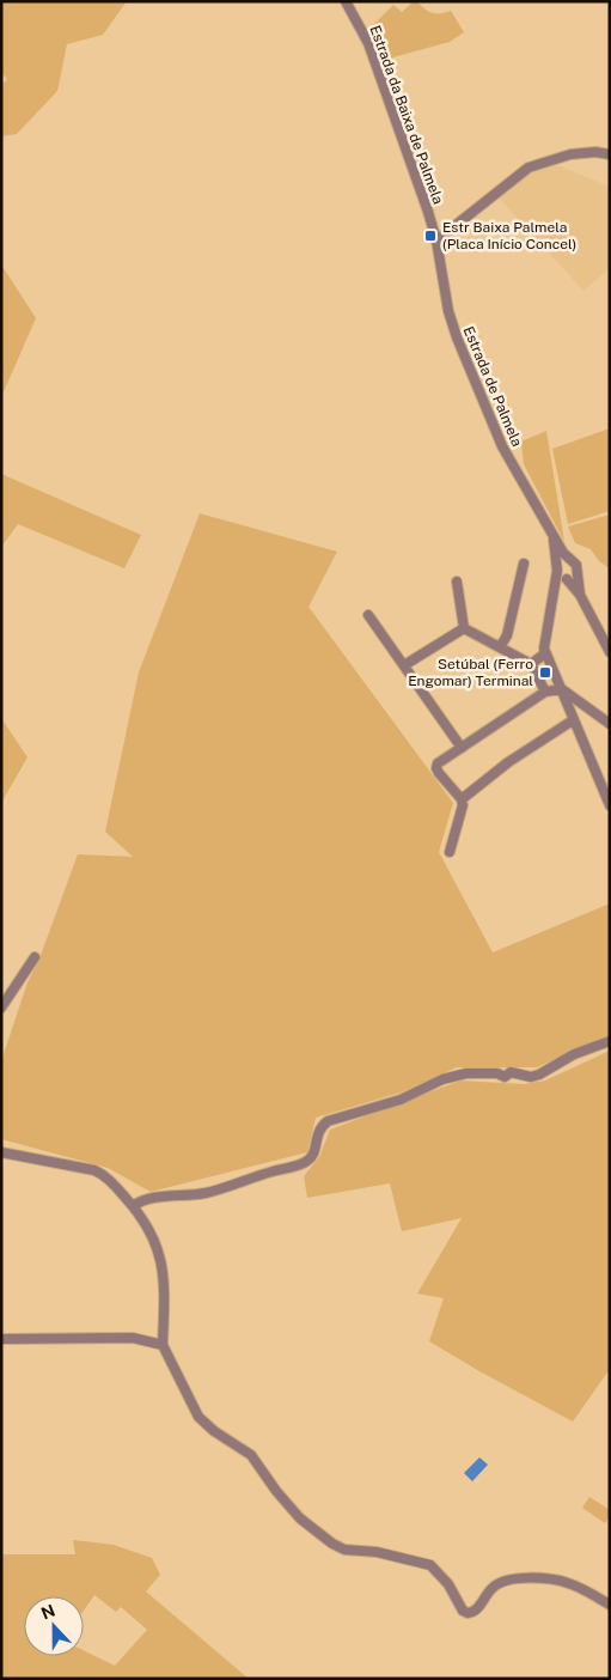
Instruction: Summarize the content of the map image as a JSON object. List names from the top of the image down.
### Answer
{
  "streets": {
    "street": ["Estrada da Baixa de Palmela", "Estrada de Palmela"]
  },
  "crossings": [
    ["Estrada da Baixa de Palmela", "Estrada de Palmela"]
  ],
  "places": {
    "transit": ["Estr Baixa Palmela (Placa Início Concel)", "Setúbal (Ferro Engomar) Terminal"]
  },
  "north": "top"
}
